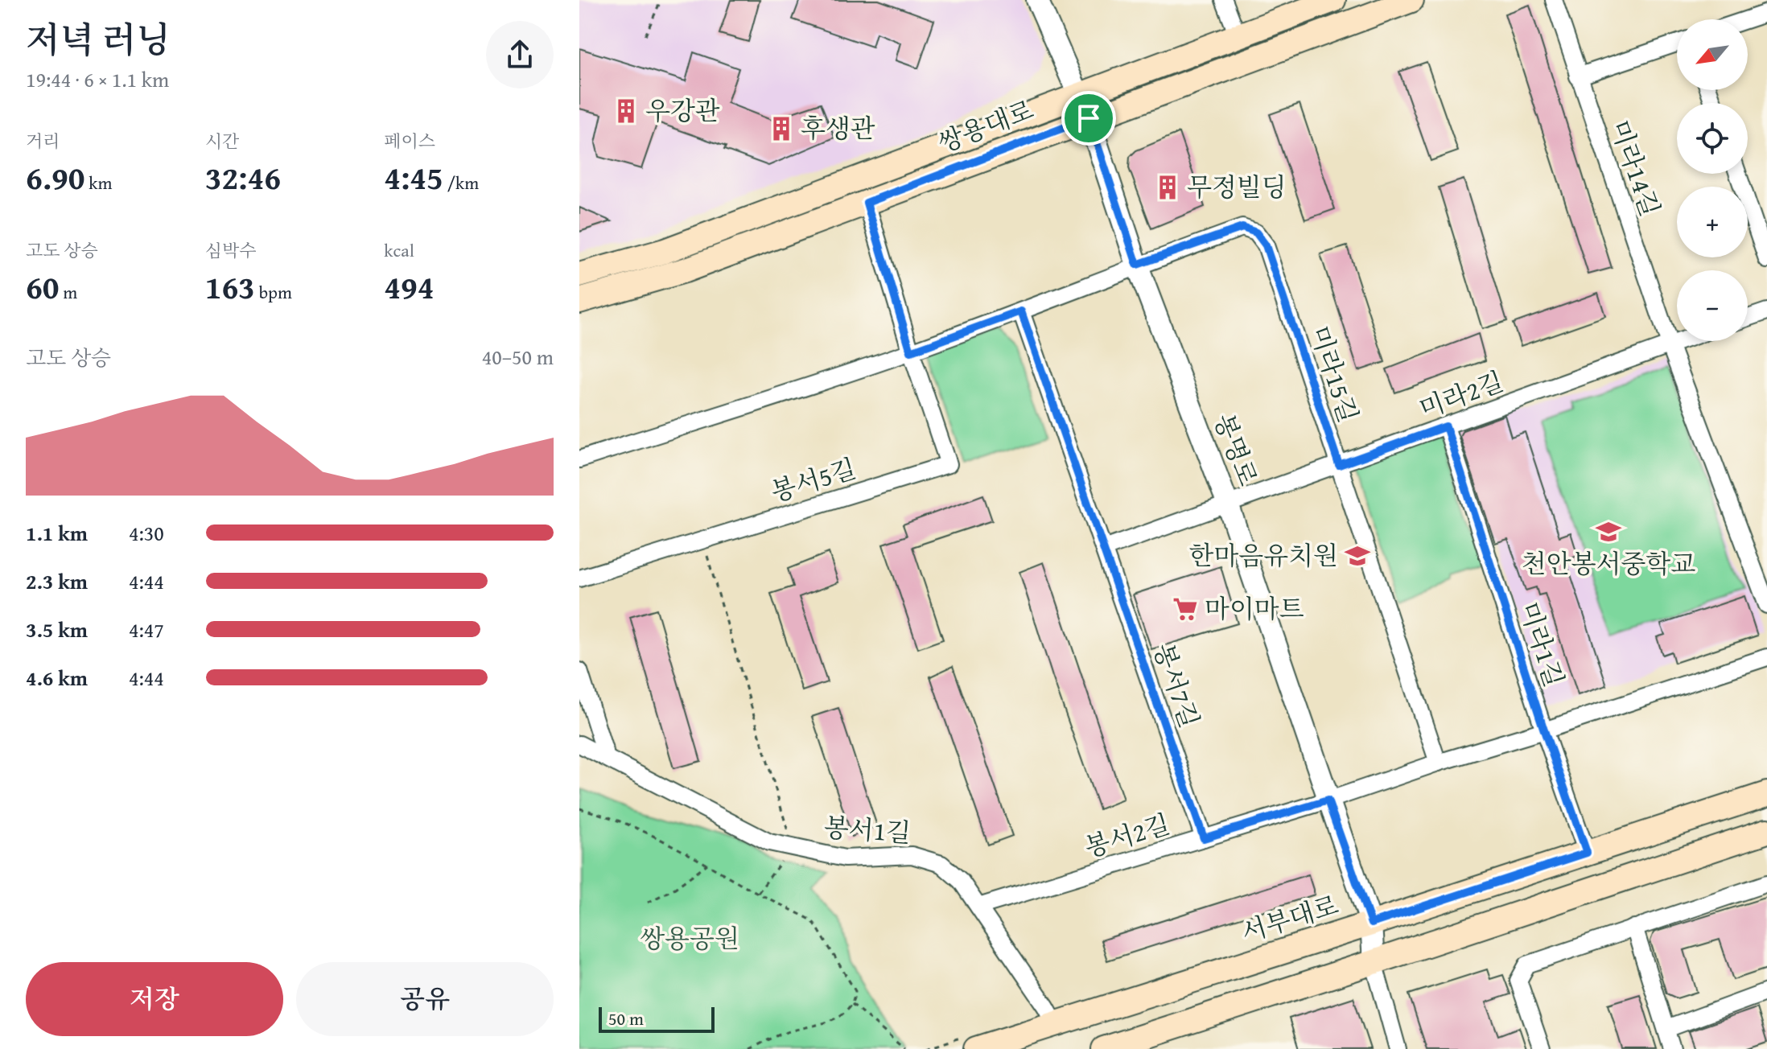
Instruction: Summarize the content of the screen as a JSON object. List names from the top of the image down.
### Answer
{
  "streets": {
    "main road": ["쌍용대로", "서부대로"],
    "street": [
      "미라14길",
      "미라15길",
      "미라2길",
      "봉명로",
      "봉서5길",
      "미라1길",
      "봉서7길",
      "봉서1길",
      "봉서2길"
    ]
  },
  "crossings": [
    ["쌍용대로", "봉명로"],
    ["쌍용대로", "봉서5길"],
    ["미라14길", "미라2길"],
    ["미라15길", "미라2길"],
    ["미라15길", "봉명로"],
    ["미라2길", "봉명로"],
    ["미라2길", "미라1길"],
    ["봉명로", "봉서2길"],
    ["봉명로", "서부대로"],
    ["미라1길", "서부대로"],
    ["봉서7길", "봉서2길"],
    ["봉서1길", "봉서2길"],
    ["봉서1길", "서부대로"]
  ],
  "parks": ["쌍용공원"],
  "places": {
    "building": ["우강관", "후생관", "무정빌딩"],
    "school or university": ["천안봉서중학교", "한마음유치원"],
    "supermarket": ["마이마트"]
  },
  "scale_bar": "50 m",
  "north": "bottom left",
  "page": {
    "heading": ["저녁 러닝", "19:44 · 6 × 1.1 km"],
    "map_buttons": ["+", "−"],
    "stats": [
      ["거리", "6.90 km"],
      ["시간", "32:46"],
      ["페이스", "4:45 /km"],
      ["고도 상승", "60 m"],
      ["심박수", "163 bpm"],
      ["kcal", "494"]
    ],
    "chart": ["고도 상승", "40–50 m"],
    "list": [
      {
        "name": "1.1 km",
        "note": "4:30"
      },
      {
        "name": "2.3 km",
        "note": "4:44"
      },
      {
        "name": "3.5 km",
        "note": "4:47"
      },
      {
        "name": "4.6 km",
        "note": "4:44"
      }
    ],
    "buttons": ["저장", "공유"],
    "scale": "50 m"
  }
}
